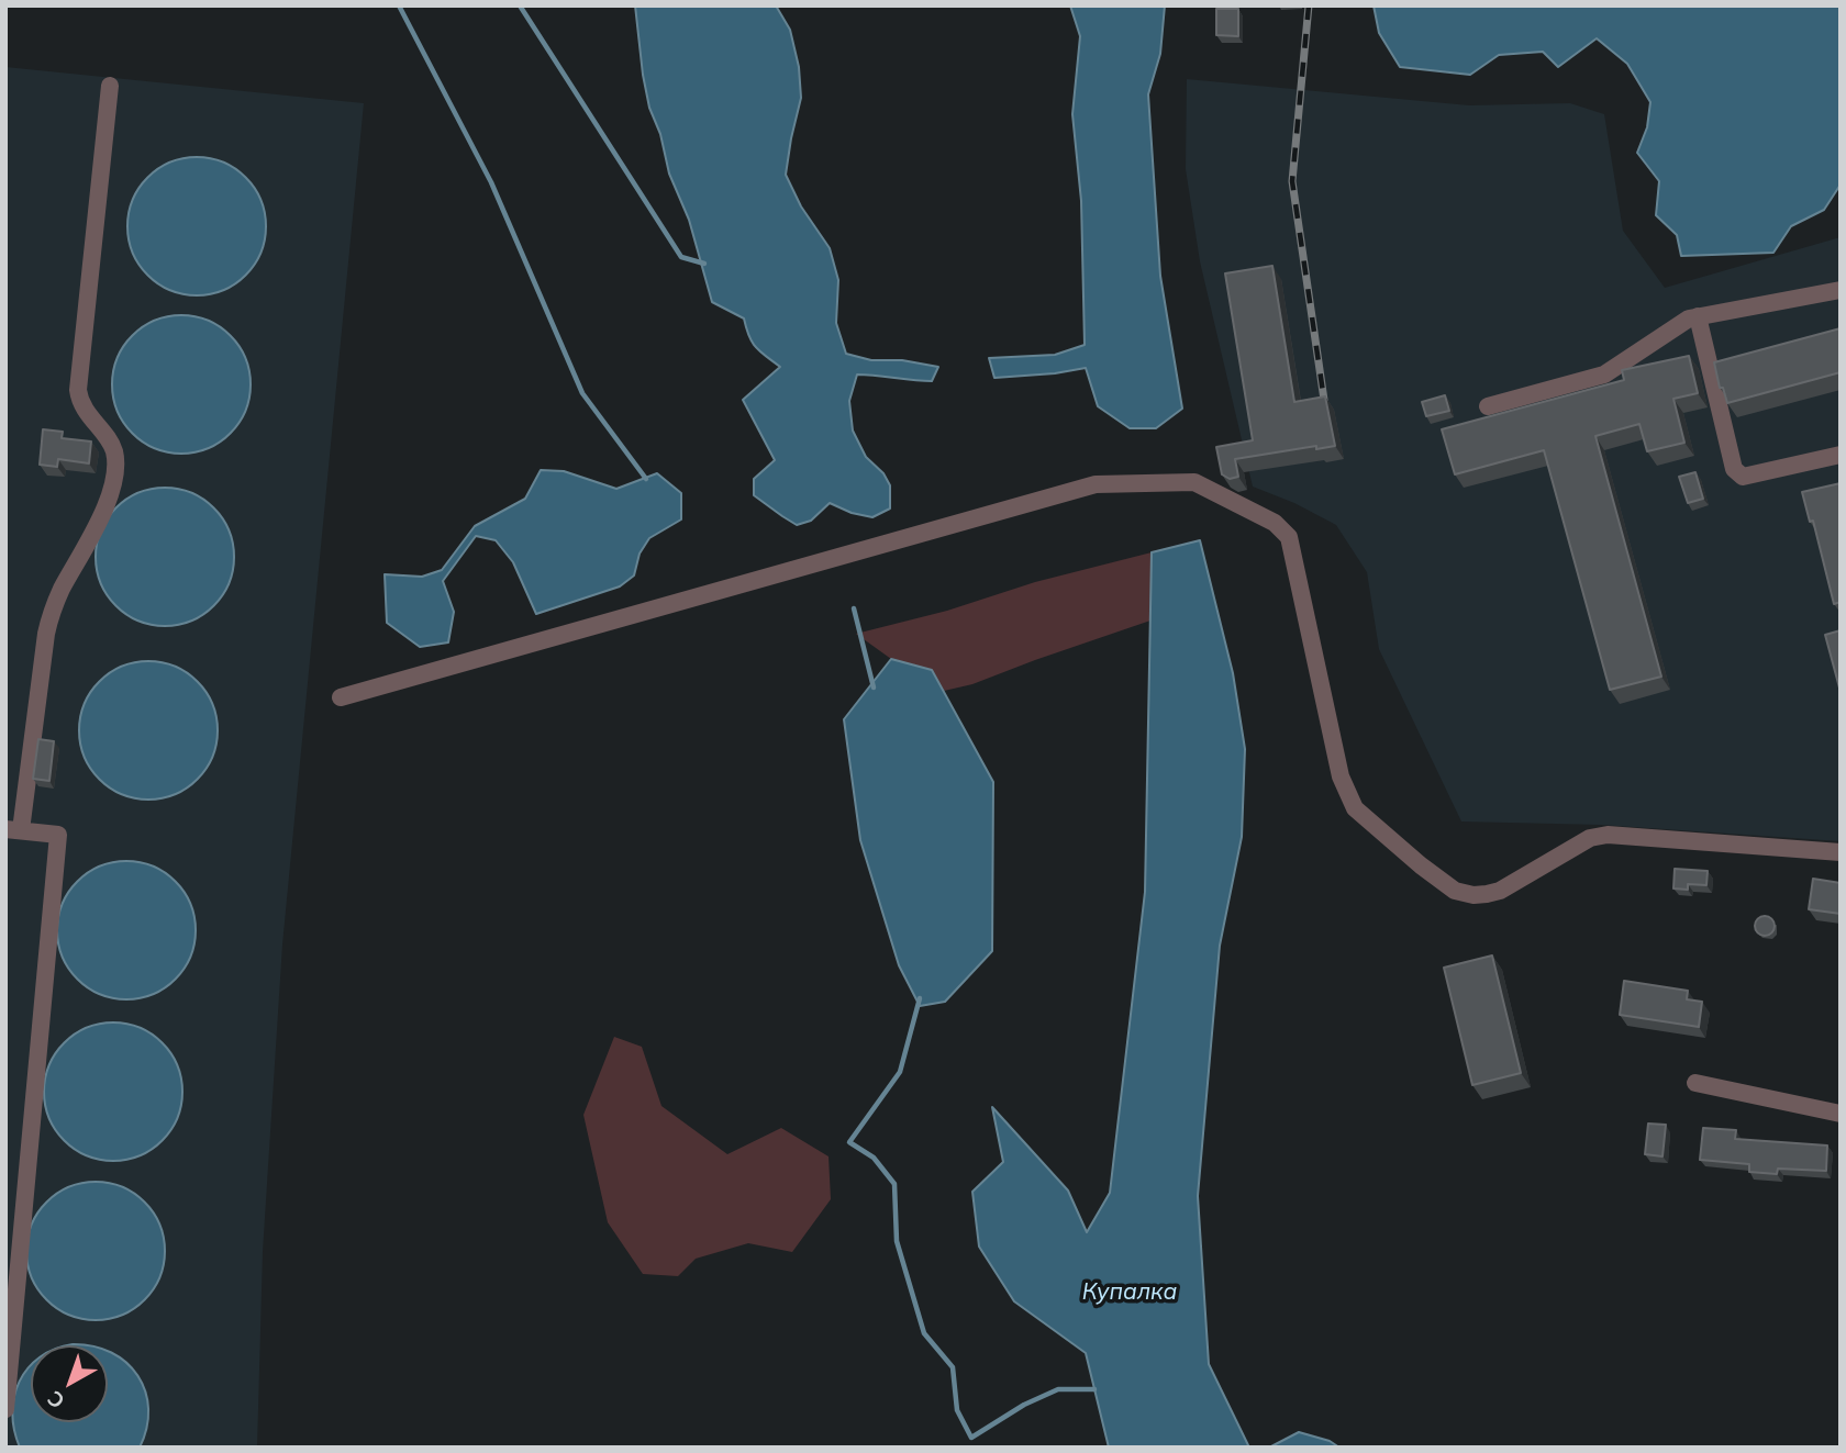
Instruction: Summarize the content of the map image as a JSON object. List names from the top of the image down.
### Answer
{
  "water": ["Купалка"],
  "north": "bottom left"
}
